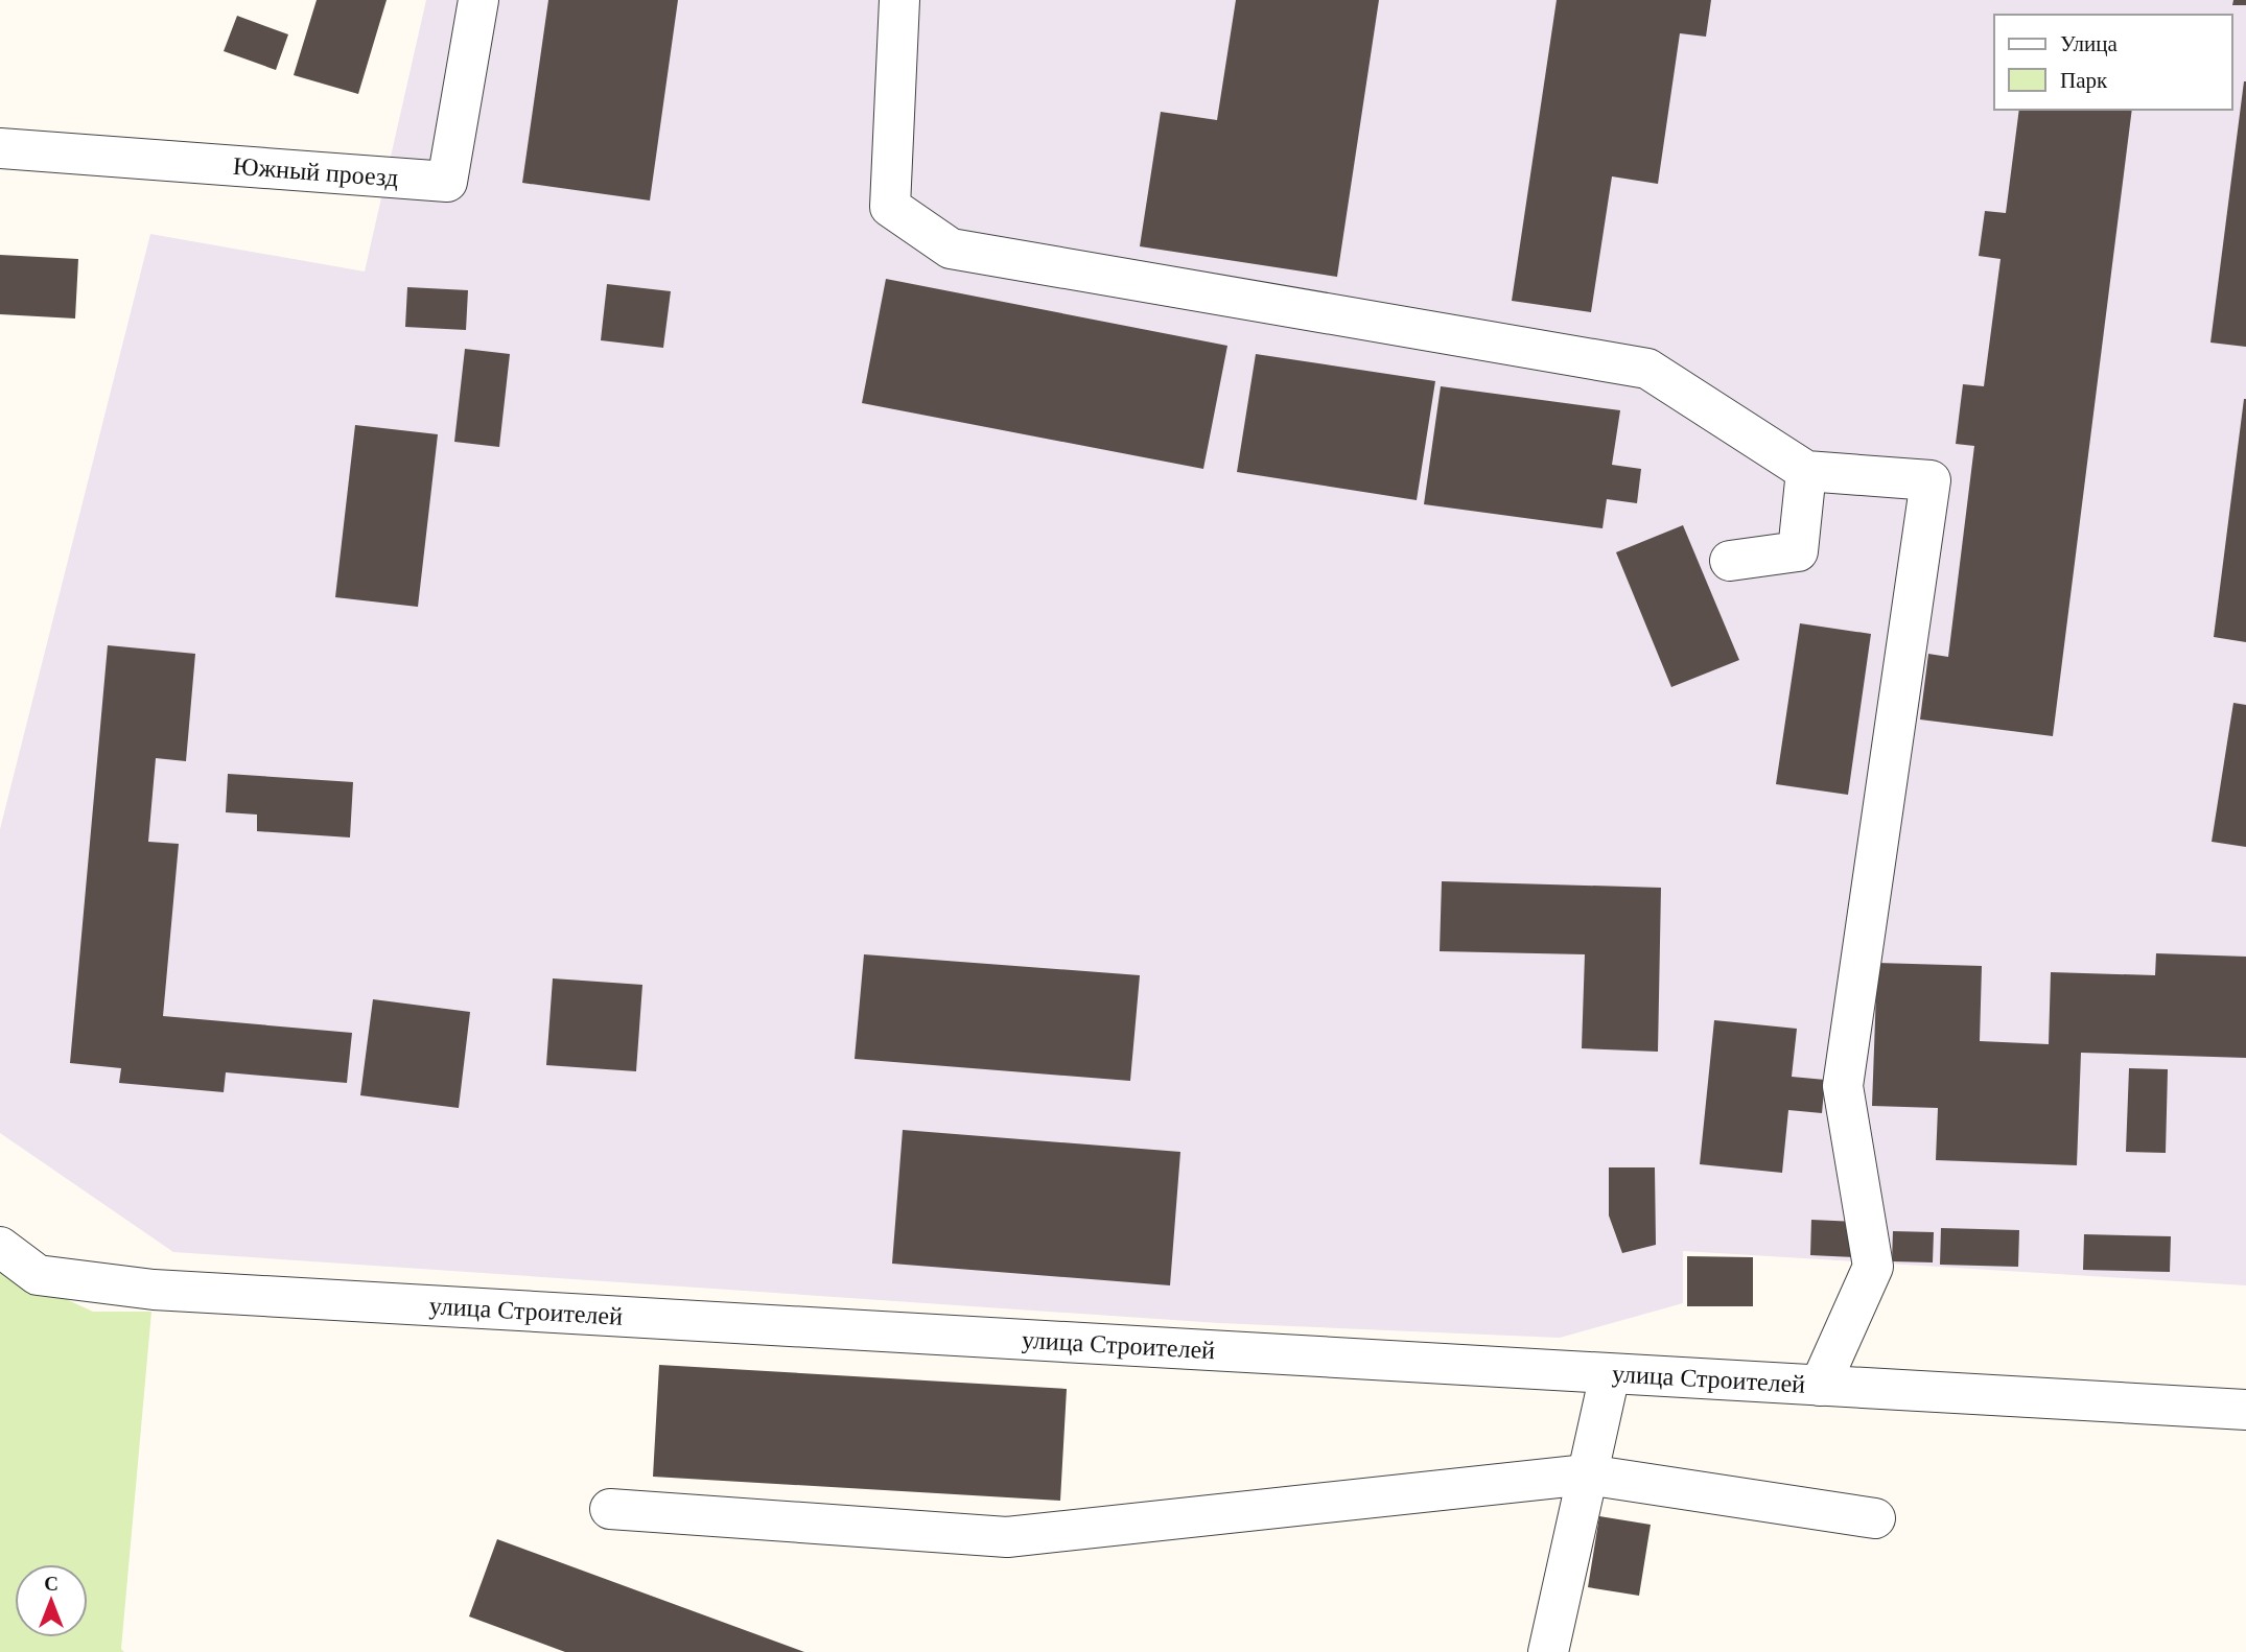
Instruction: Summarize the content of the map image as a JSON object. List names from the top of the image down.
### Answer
{
  "streets": {
    "street": ["Южный проезд", "улица Строителей"]
  },
  "legend": ["Улица", "Парк"],
  "north": "top"
}
